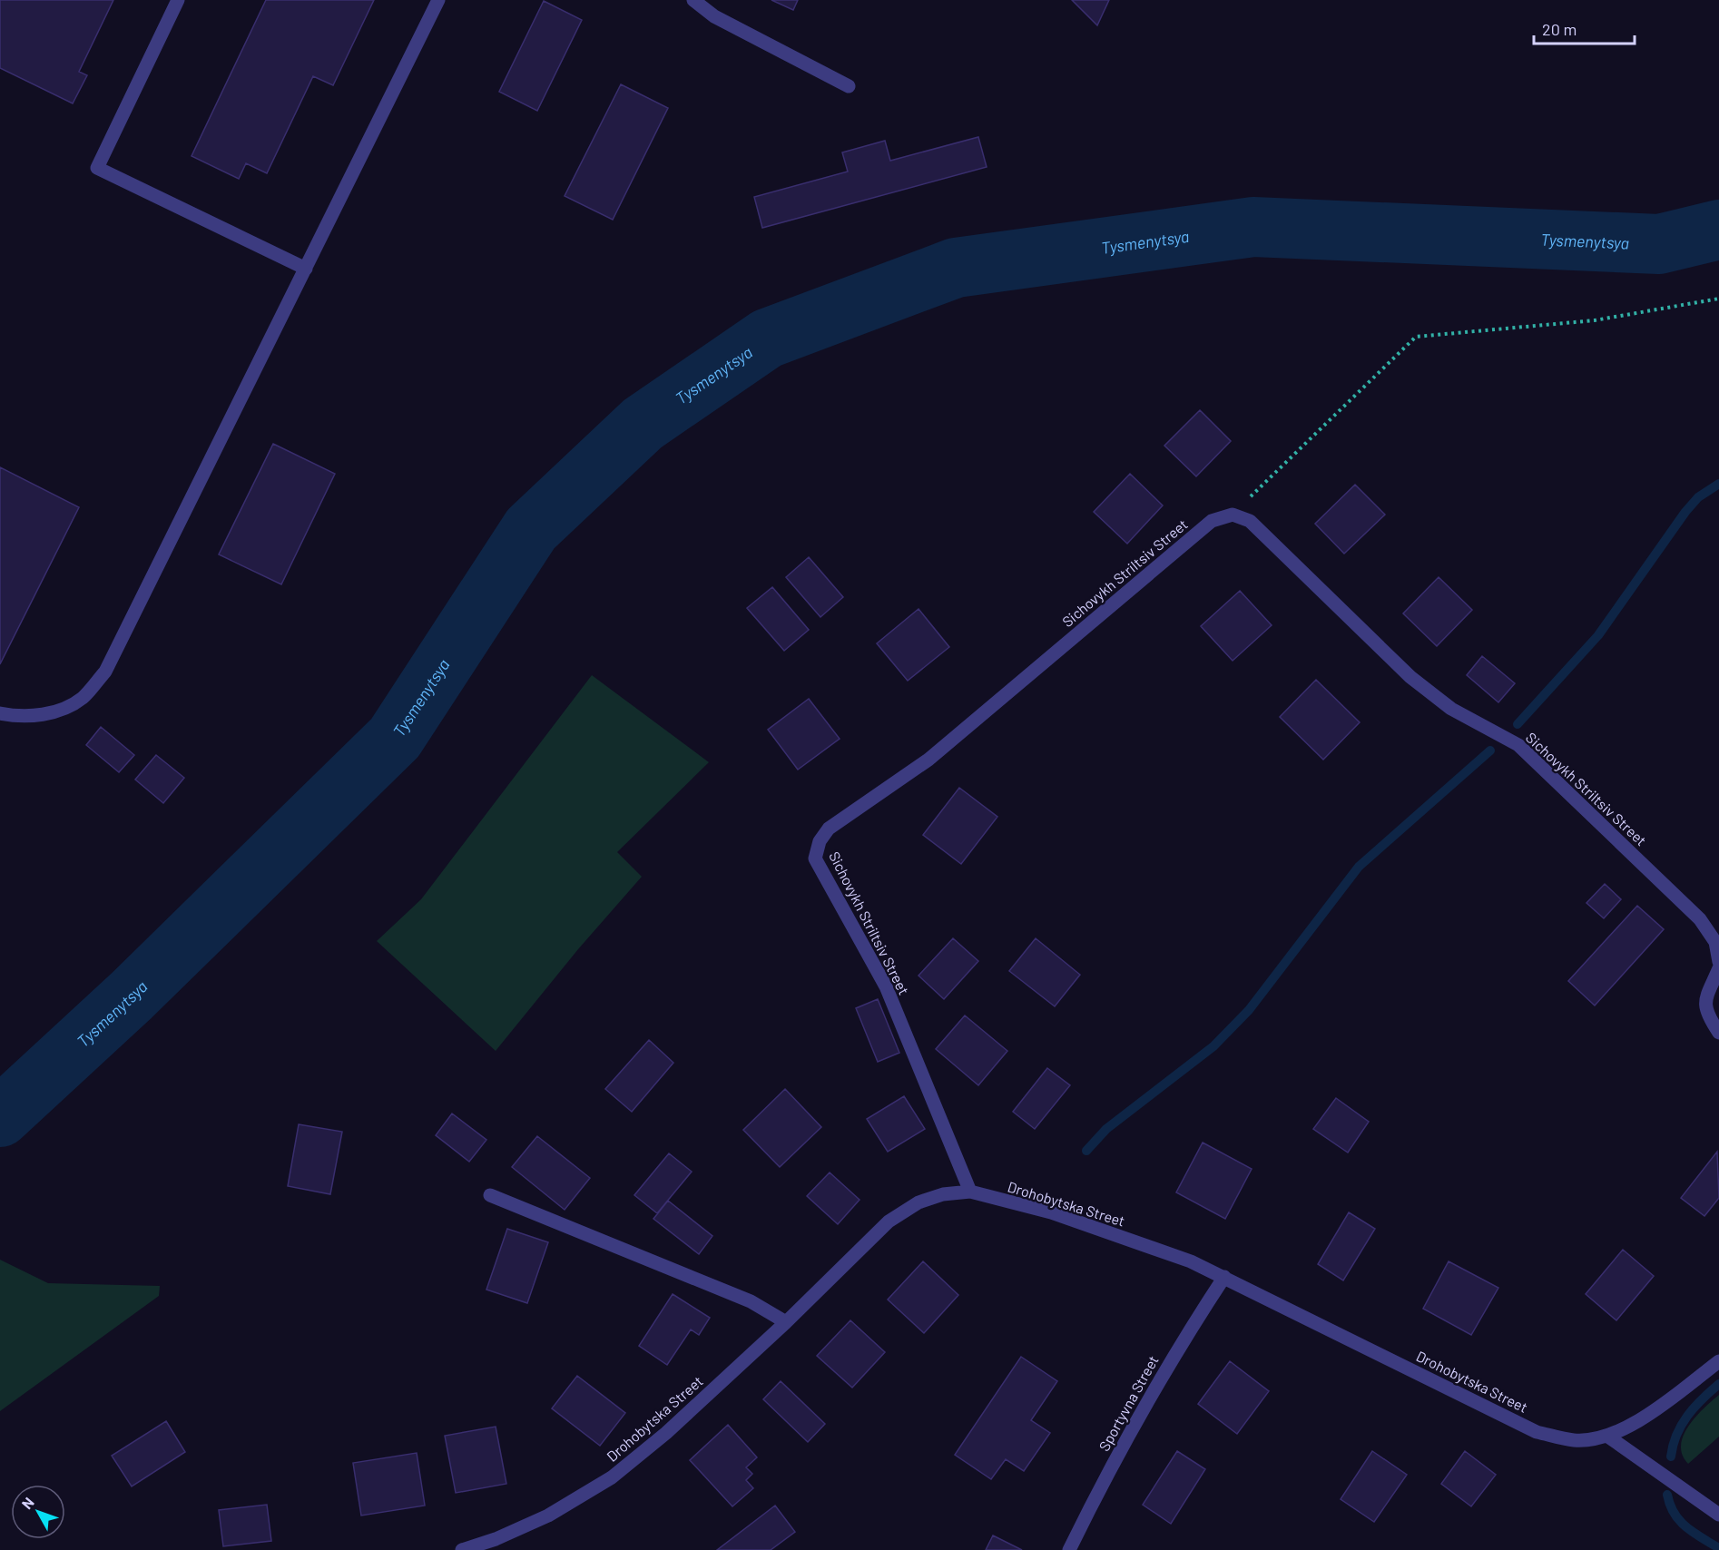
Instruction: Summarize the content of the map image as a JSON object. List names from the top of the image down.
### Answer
{
  "streets": {
    "street": ["Sichovykh Striltsiv Street", "Drohobytska Street", "Sportyvna Street"]
  },
  "crossings": [
    ["Sichovykh Striltsiv Street", "Drohobytska Street"],
    ["Drohobytska Street", "Sportyvna Street"]
  ],
  "water": ["Tysmenytsya"],
  "scale_bar": "20 m",
  "north": "top left"
}
